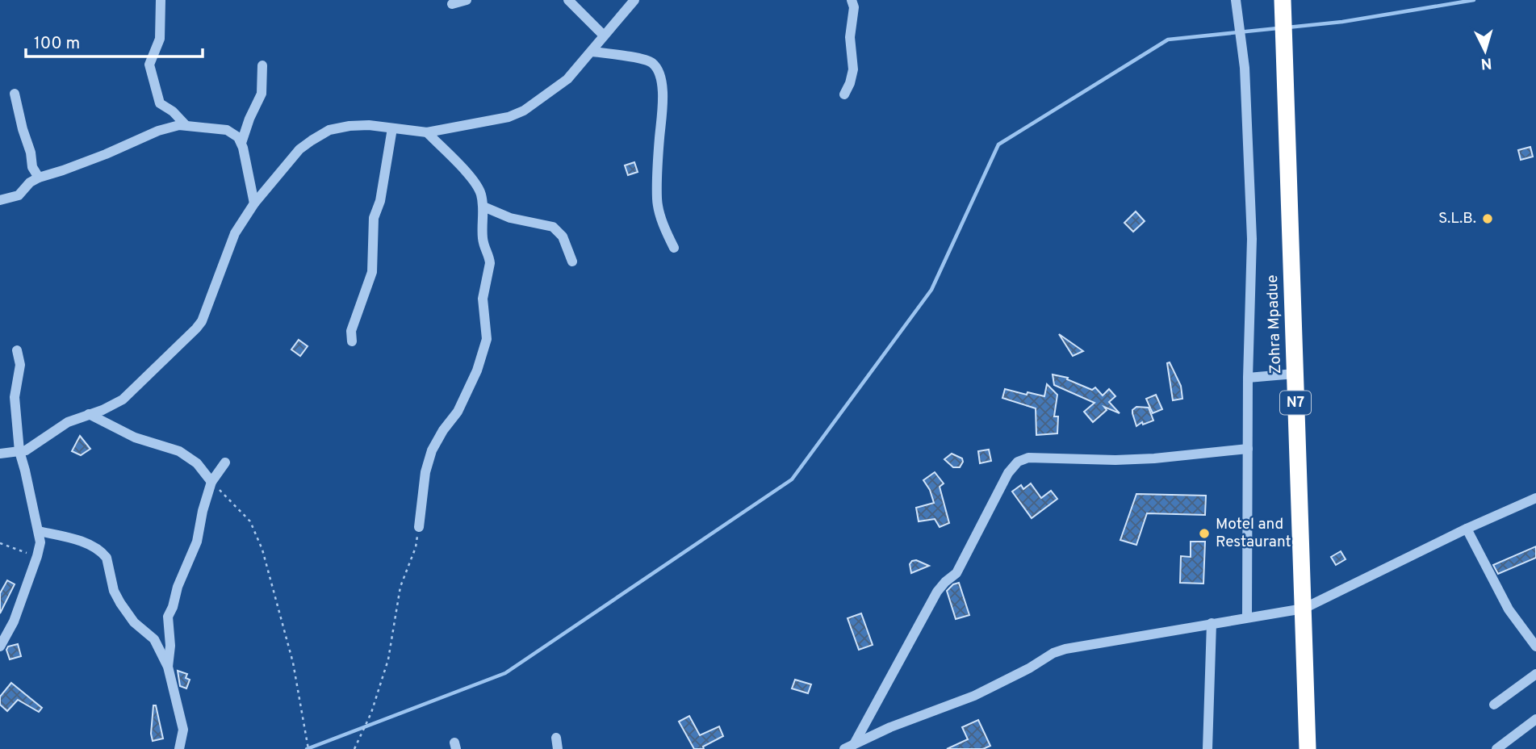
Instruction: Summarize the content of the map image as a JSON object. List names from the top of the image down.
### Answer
{
  "streets": {
    "highway": ["Zohra Mpadue", "N7"]
  },
  "places": ["S.L.B.", "Motel and Restaurant"],
  "scale_bar": "100 m",
  "north": "bottom"
}
